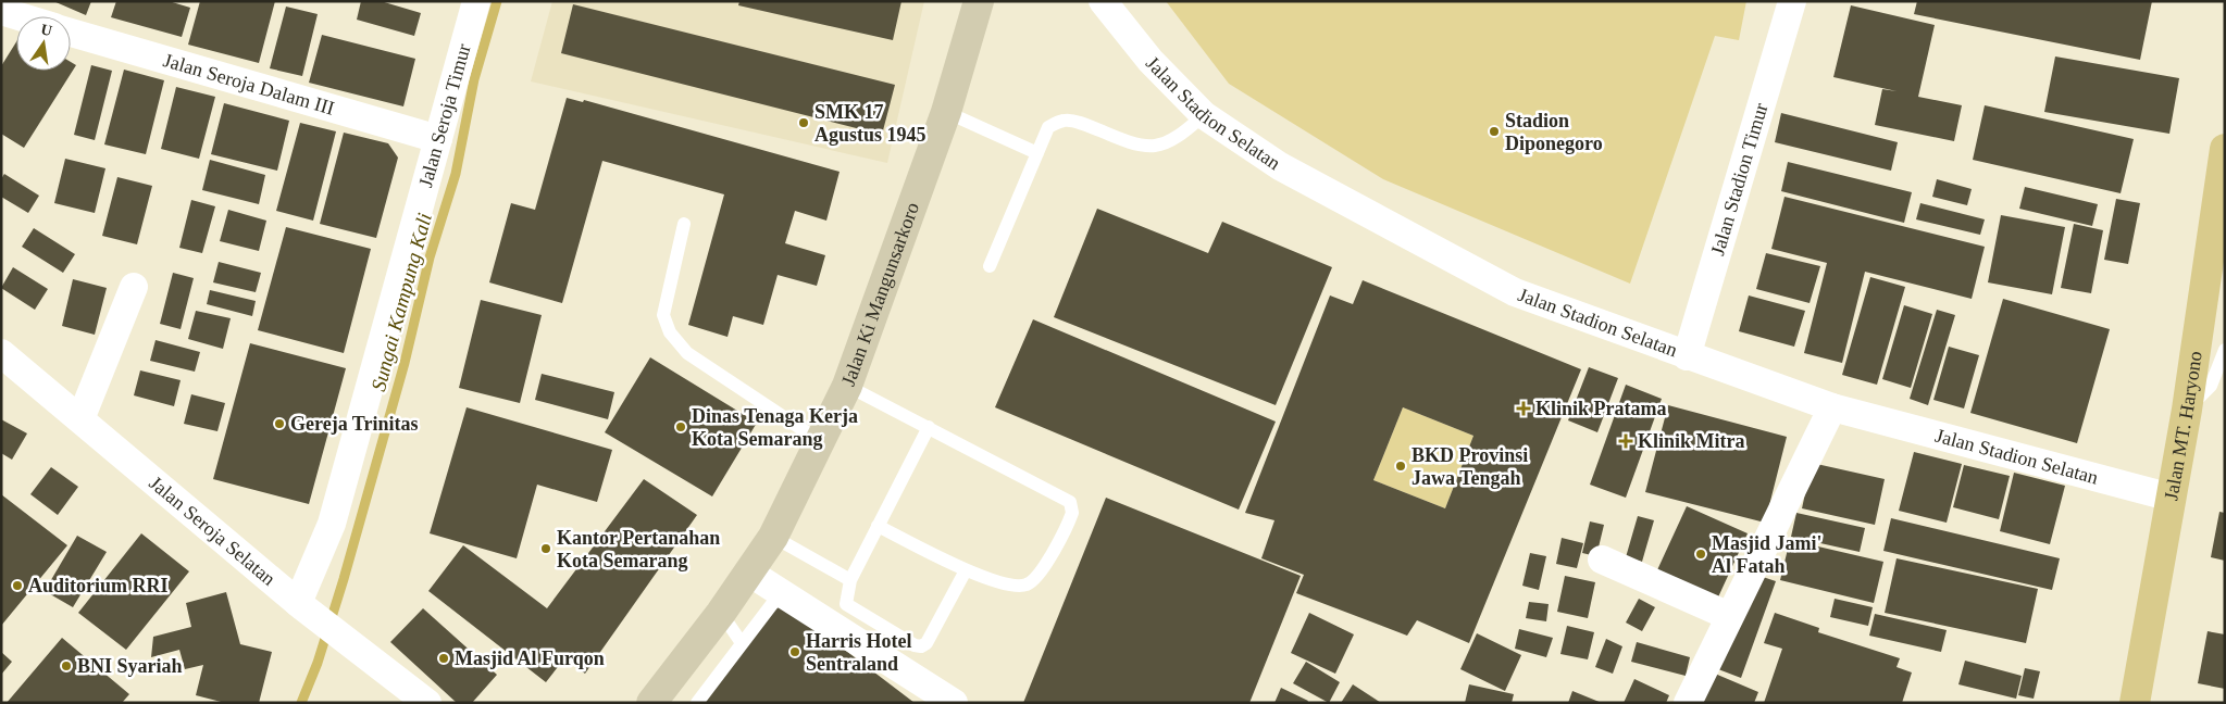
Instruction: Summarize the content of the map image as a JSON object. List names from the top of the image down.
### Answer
{
  "streets": {
    "main road": ["Jalan Ki Mangunsarkoro", "Jalan MT. Haryono"],
    "street": [
      "Jalan Seroja Dalam III",
      "Jalan Stadion Selatan",
      "Jalan Seroja Timur",
      "Jalan Stadion Timur",
      "Jalan Seroja Selatan"
    ]
  },
  "crossings": [
    ["Jalan Seroja Dalam III", "Jalan Seroja Timur"],
    ["Jalan Stadion Selatan", "Jalan Stadion Timur"],
    ["Jalan Stadion Selatan", "Jalan MT. Haryono"],
    ["Jalan Seroja Timur", "Jalan Seroja Selatan"]
  ],
  "water": ["Sungai Kampung Kali"],
  "places": {
    "other": [
      "SMK 17 Agustus 1945",
      "Stadion Diponegoro",
      "Gereja Trinitas",
      "Dinas Tenaga Kerja Kota Semarang",
      "BKD Provinsi Jawa Tengah",
      "Kantor Pertanahan Kota Semarang",
      "Masjid Jami' Al Fatah",
      "Auditorium RRI",
      "Harris Hotel Sentraland",
      "Masjid Al Furqon",
      "BNI Syariah"
    ],
    "health": ["Klinik Pratama", "Klinik Mitra"]
  },
  "north": "top"
}
